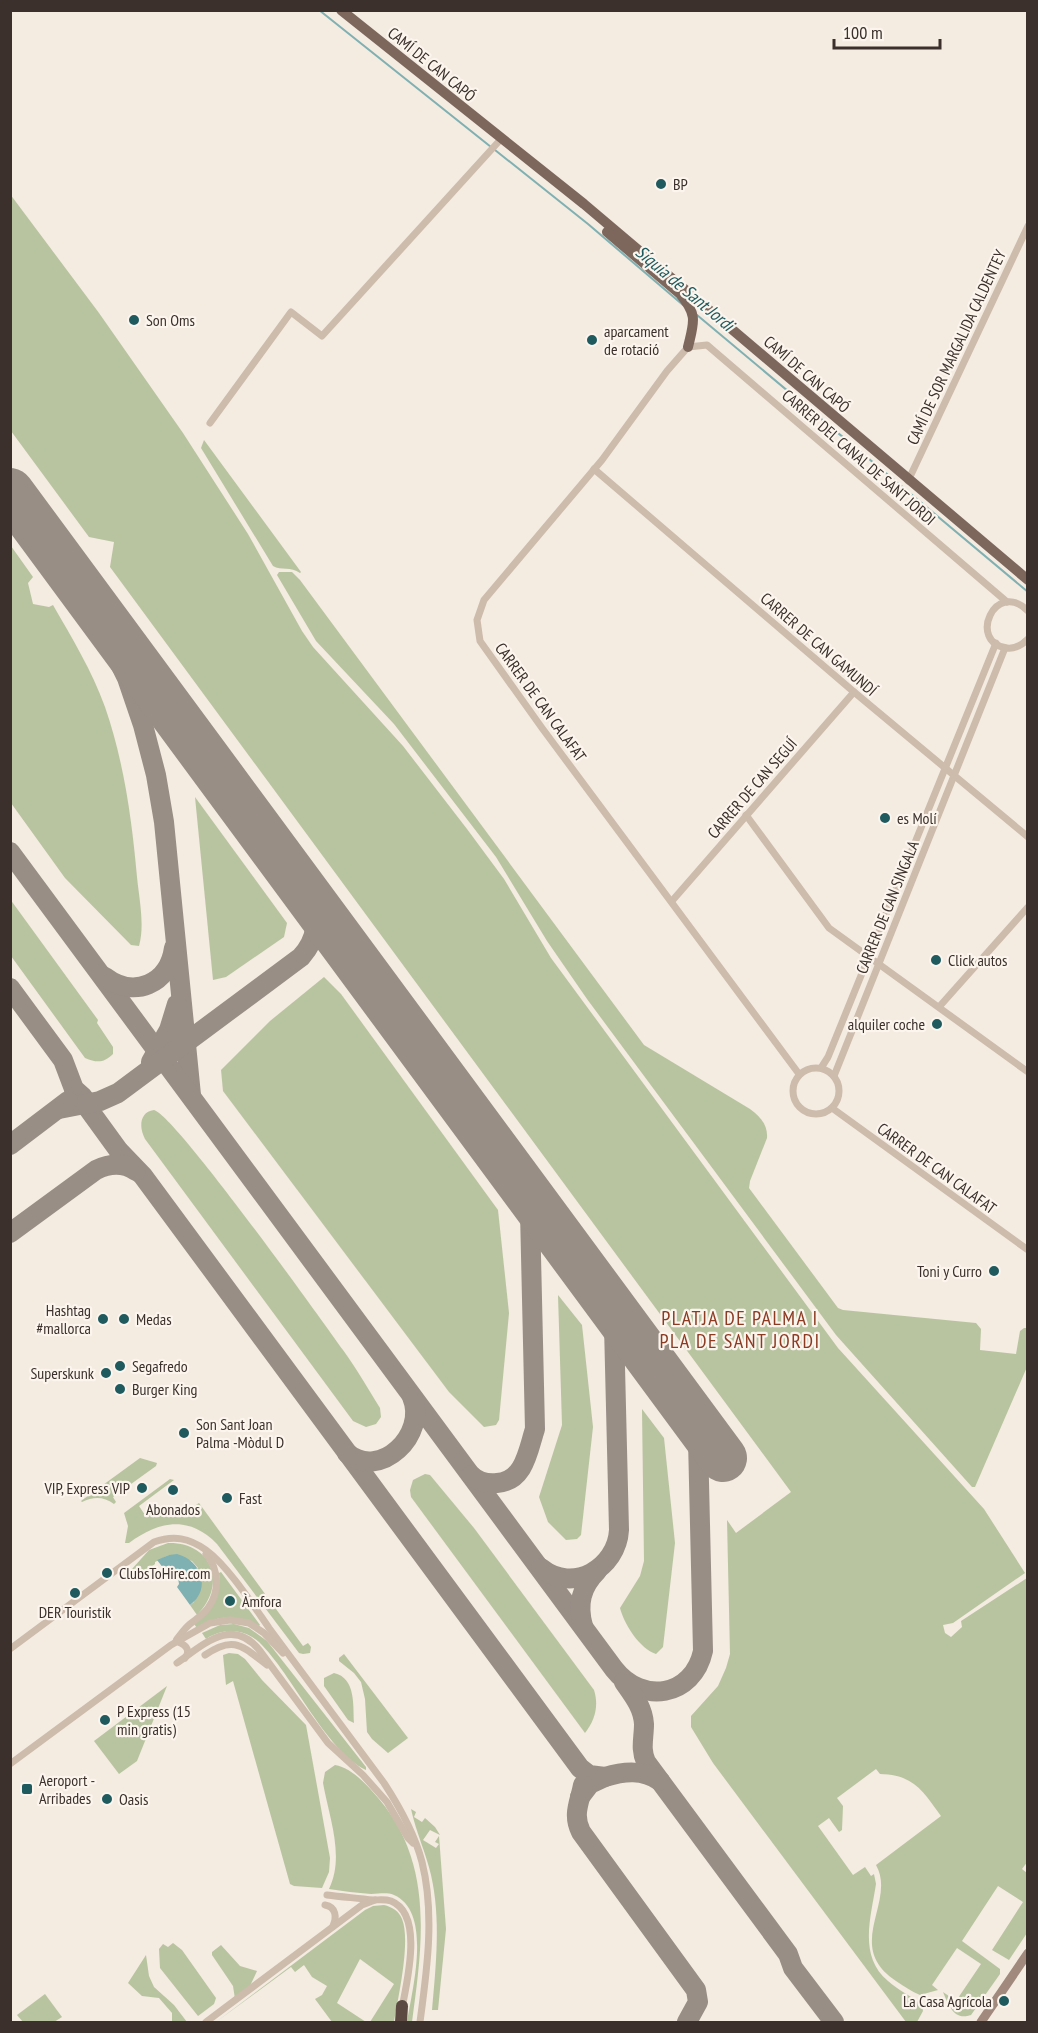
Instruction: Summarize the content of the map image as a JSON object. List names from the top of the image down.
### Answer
{
  "streets": {
    "main road": ["CAMÍ DE CAN CAPÓ"],
    "street": [
      "CAMÍ DE SOR MARGALIDA CALDENTEY",
      "CARRER DEL CANAL DE SANT JORDI",
      "CARRER DE CAN GAMUNDÍ",
      "CARRER DE CAN CALAFAT",
      "CARRER DE CAN SEGUÍ",
      "CARRER DE CAN SINGALA"
    ]
  },
  "crossings": [
    ["CAMÍ DE CAN CAPÓ", "CAMÍ DE SOR MARGALIDA CALDENTEY"],
    ["CARRER DEL CANAL DE SANT JORDI", "CARRER DE CAN CALAFAT"],
    ["CARRER DE CAN GAMUNDÍ", "CARRER DE CAN CALAFAT"],
    ["CARRER DE CAN GAMUNDÍ", "CARRER DE CAN SEGUÍ"],
    ["CARRER DE CAN GAMUNDÍ", "CARRER DE CAN SINGALA"],
    ["CARRER DE CAN CALAFAT", "CARRER DE CAN SEGUÍ"],
    ["CARRER DE CAN CALAFAT", "CARRER DE CAN SINGALA"]
  ],
  "districts": ["PLATJA DE PALMA I PLA DE SANT JORDI"],
  "water": ["Síquia de Sant Jordi"],
  "places": {
    "other": [
      "BP",
      "Son Oms",
      "aparcament de rotació",
      "es Molí",
      "Click autos",
      "alquiler coche",
      "Toni y Curro",
      "Hashtag #mallorca",
      "Medas",
      "Segafredo",
      "Superskunk",
      "Burger King",
      "Son Sant Joan Palma -Mòdul D",
      "VIP, Express VIP",
      "Abonados",
      "Fast",
      "ClubsToHire.com",
      "DER Touristik",
      "Àmfora",
      "P Express (15 min gratis)",
      "Oasis",
      "La Casa Agrícola"
    ],
    "transit": ["Aeroport - Arribades"]
  },
  "scale_bar": "100 m"
}
